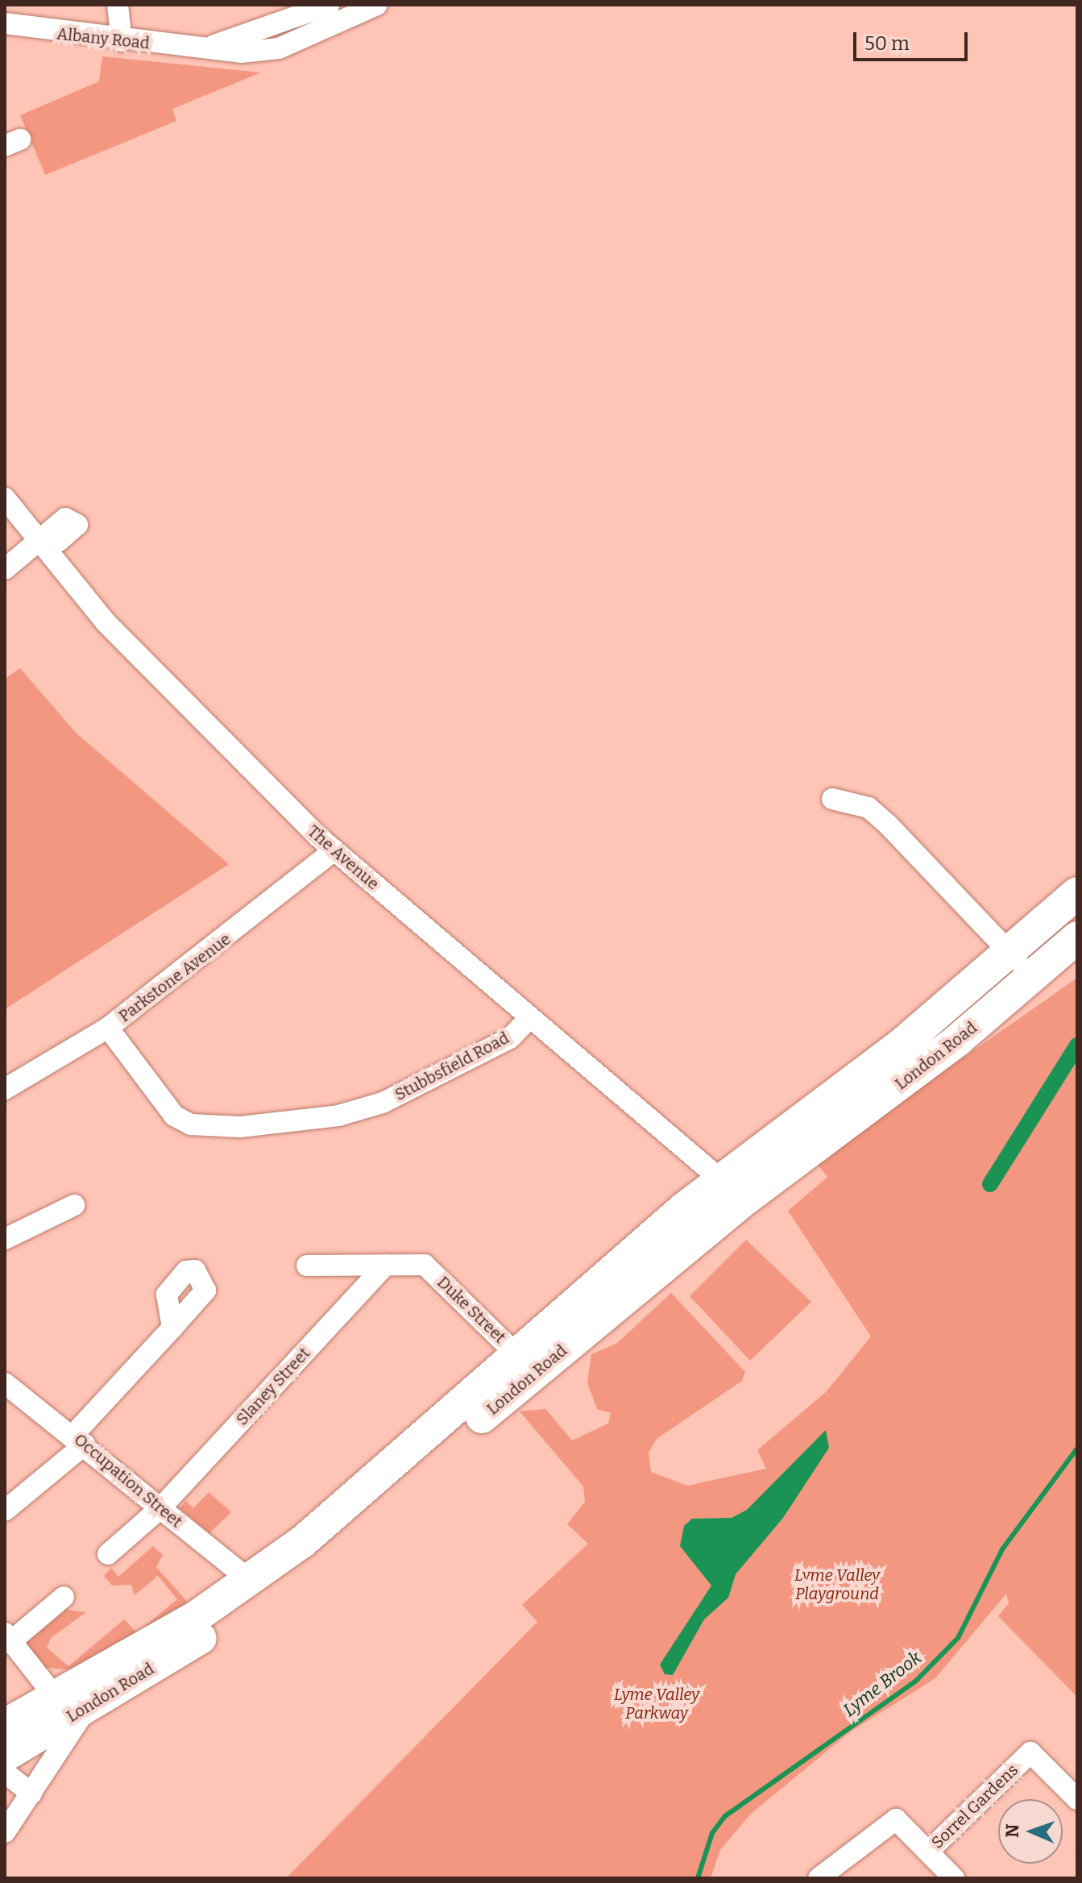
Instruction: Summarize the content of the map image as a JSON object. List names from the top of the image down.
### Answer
{
  "streets": {
    "highway": ["London Road"],
    "street": [
      "Albany Road",
      "The Avenue",
      "Parkstone Avenue",
      "Stubbsfield Road",
      "Duke Street",
      "Slaney Street",
      "Occupation Street",
      "Sorrel Gardens"
    ]
  },
  "crossings": [
    ["The Avenue", "Parkstone Avenue"],
    ["The Avenue", "London Road"],
    ["The Avenue", "Stubbsfield Road"],
    ["Parkstone Avenue", "Stubbsfield Road"],
    ["London Road", "Duke Street"],
    ["London Road", "Occupation Street"],
    ["Duke Street", "Slaney Street"],
    ["Slaney Street", "Occupation Street"]
  ],
  "water": ["Lyme Brook"],
  "parks": ["Lyme Valley Playground", "Lyme Valley Parkway"],
  "scale_bar": "50 m",
  "north": "left"
}
